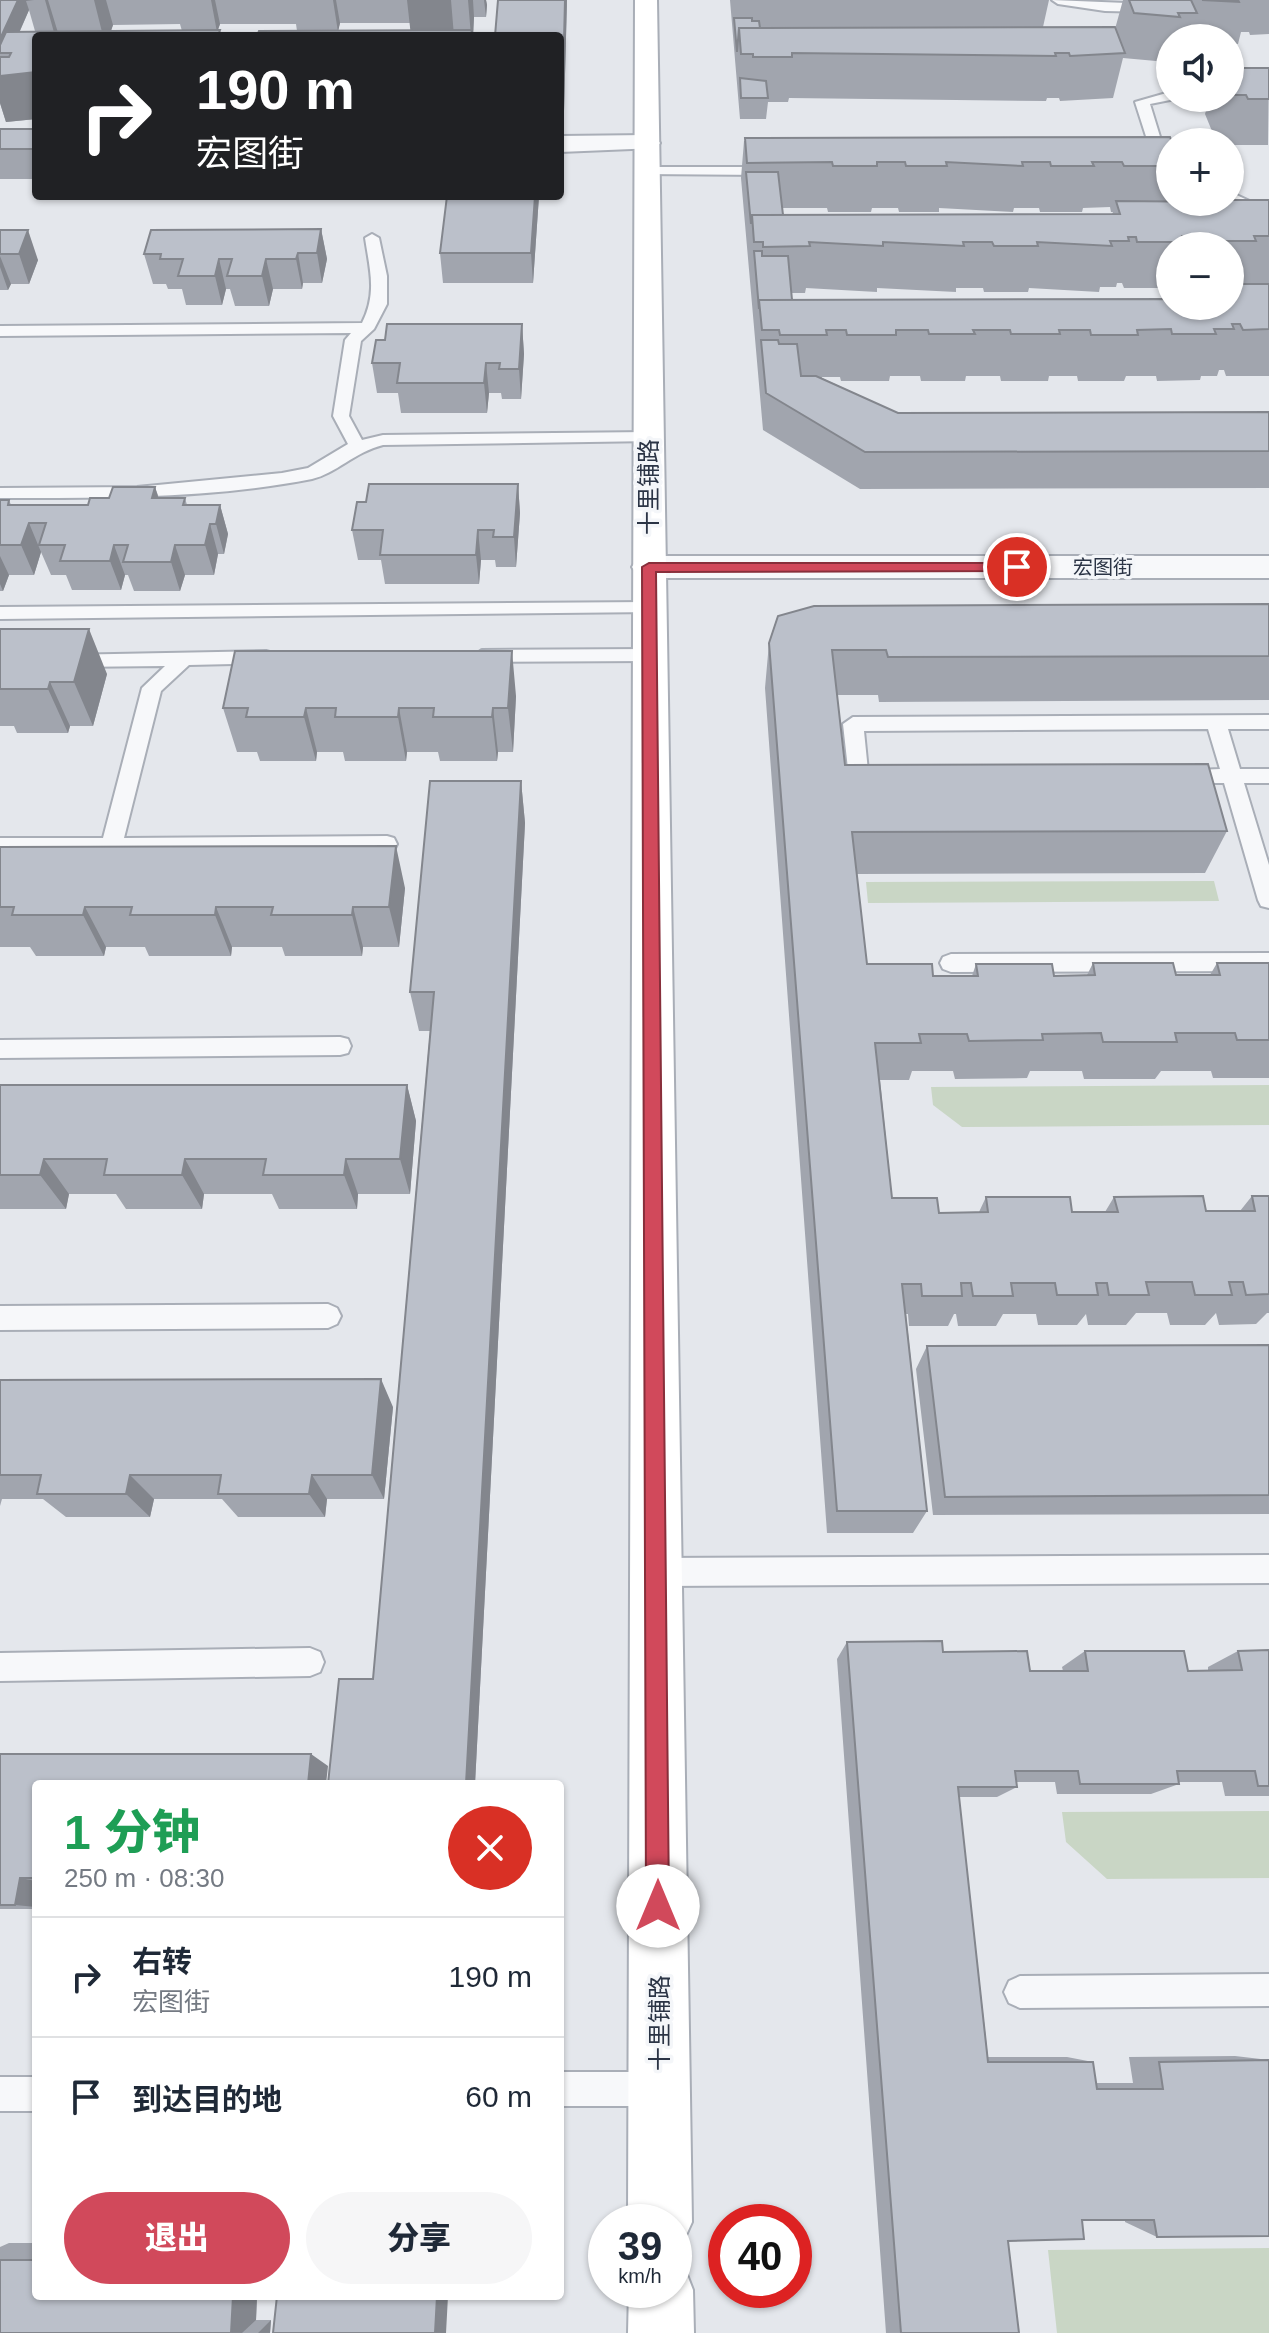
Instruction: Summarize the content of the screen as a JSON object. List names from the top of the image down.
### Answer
{
  "streets": {
    "street": ["十里铺路", "宏图街"]
  },
  "crossings": [
    ["十里铺路", "宏图街"]
  ],
  "page": {
    "map_buttons": ["+", "−"],
    "turn": ["190 m", "宏图街"],
    "heading": ["1 分钟", "250 m · 08:30"],
    "list": [
      {
        "name": "右转",
        "note": "宏图街",
        "value": "190 m"
      },
      {
        "name": "到达目的地",
        "value": "60 m"
      }
    ],
    "buttons": ["退出", "分享"],
    "speed": "39 km/h",
    "limit": "40"
  }
}
